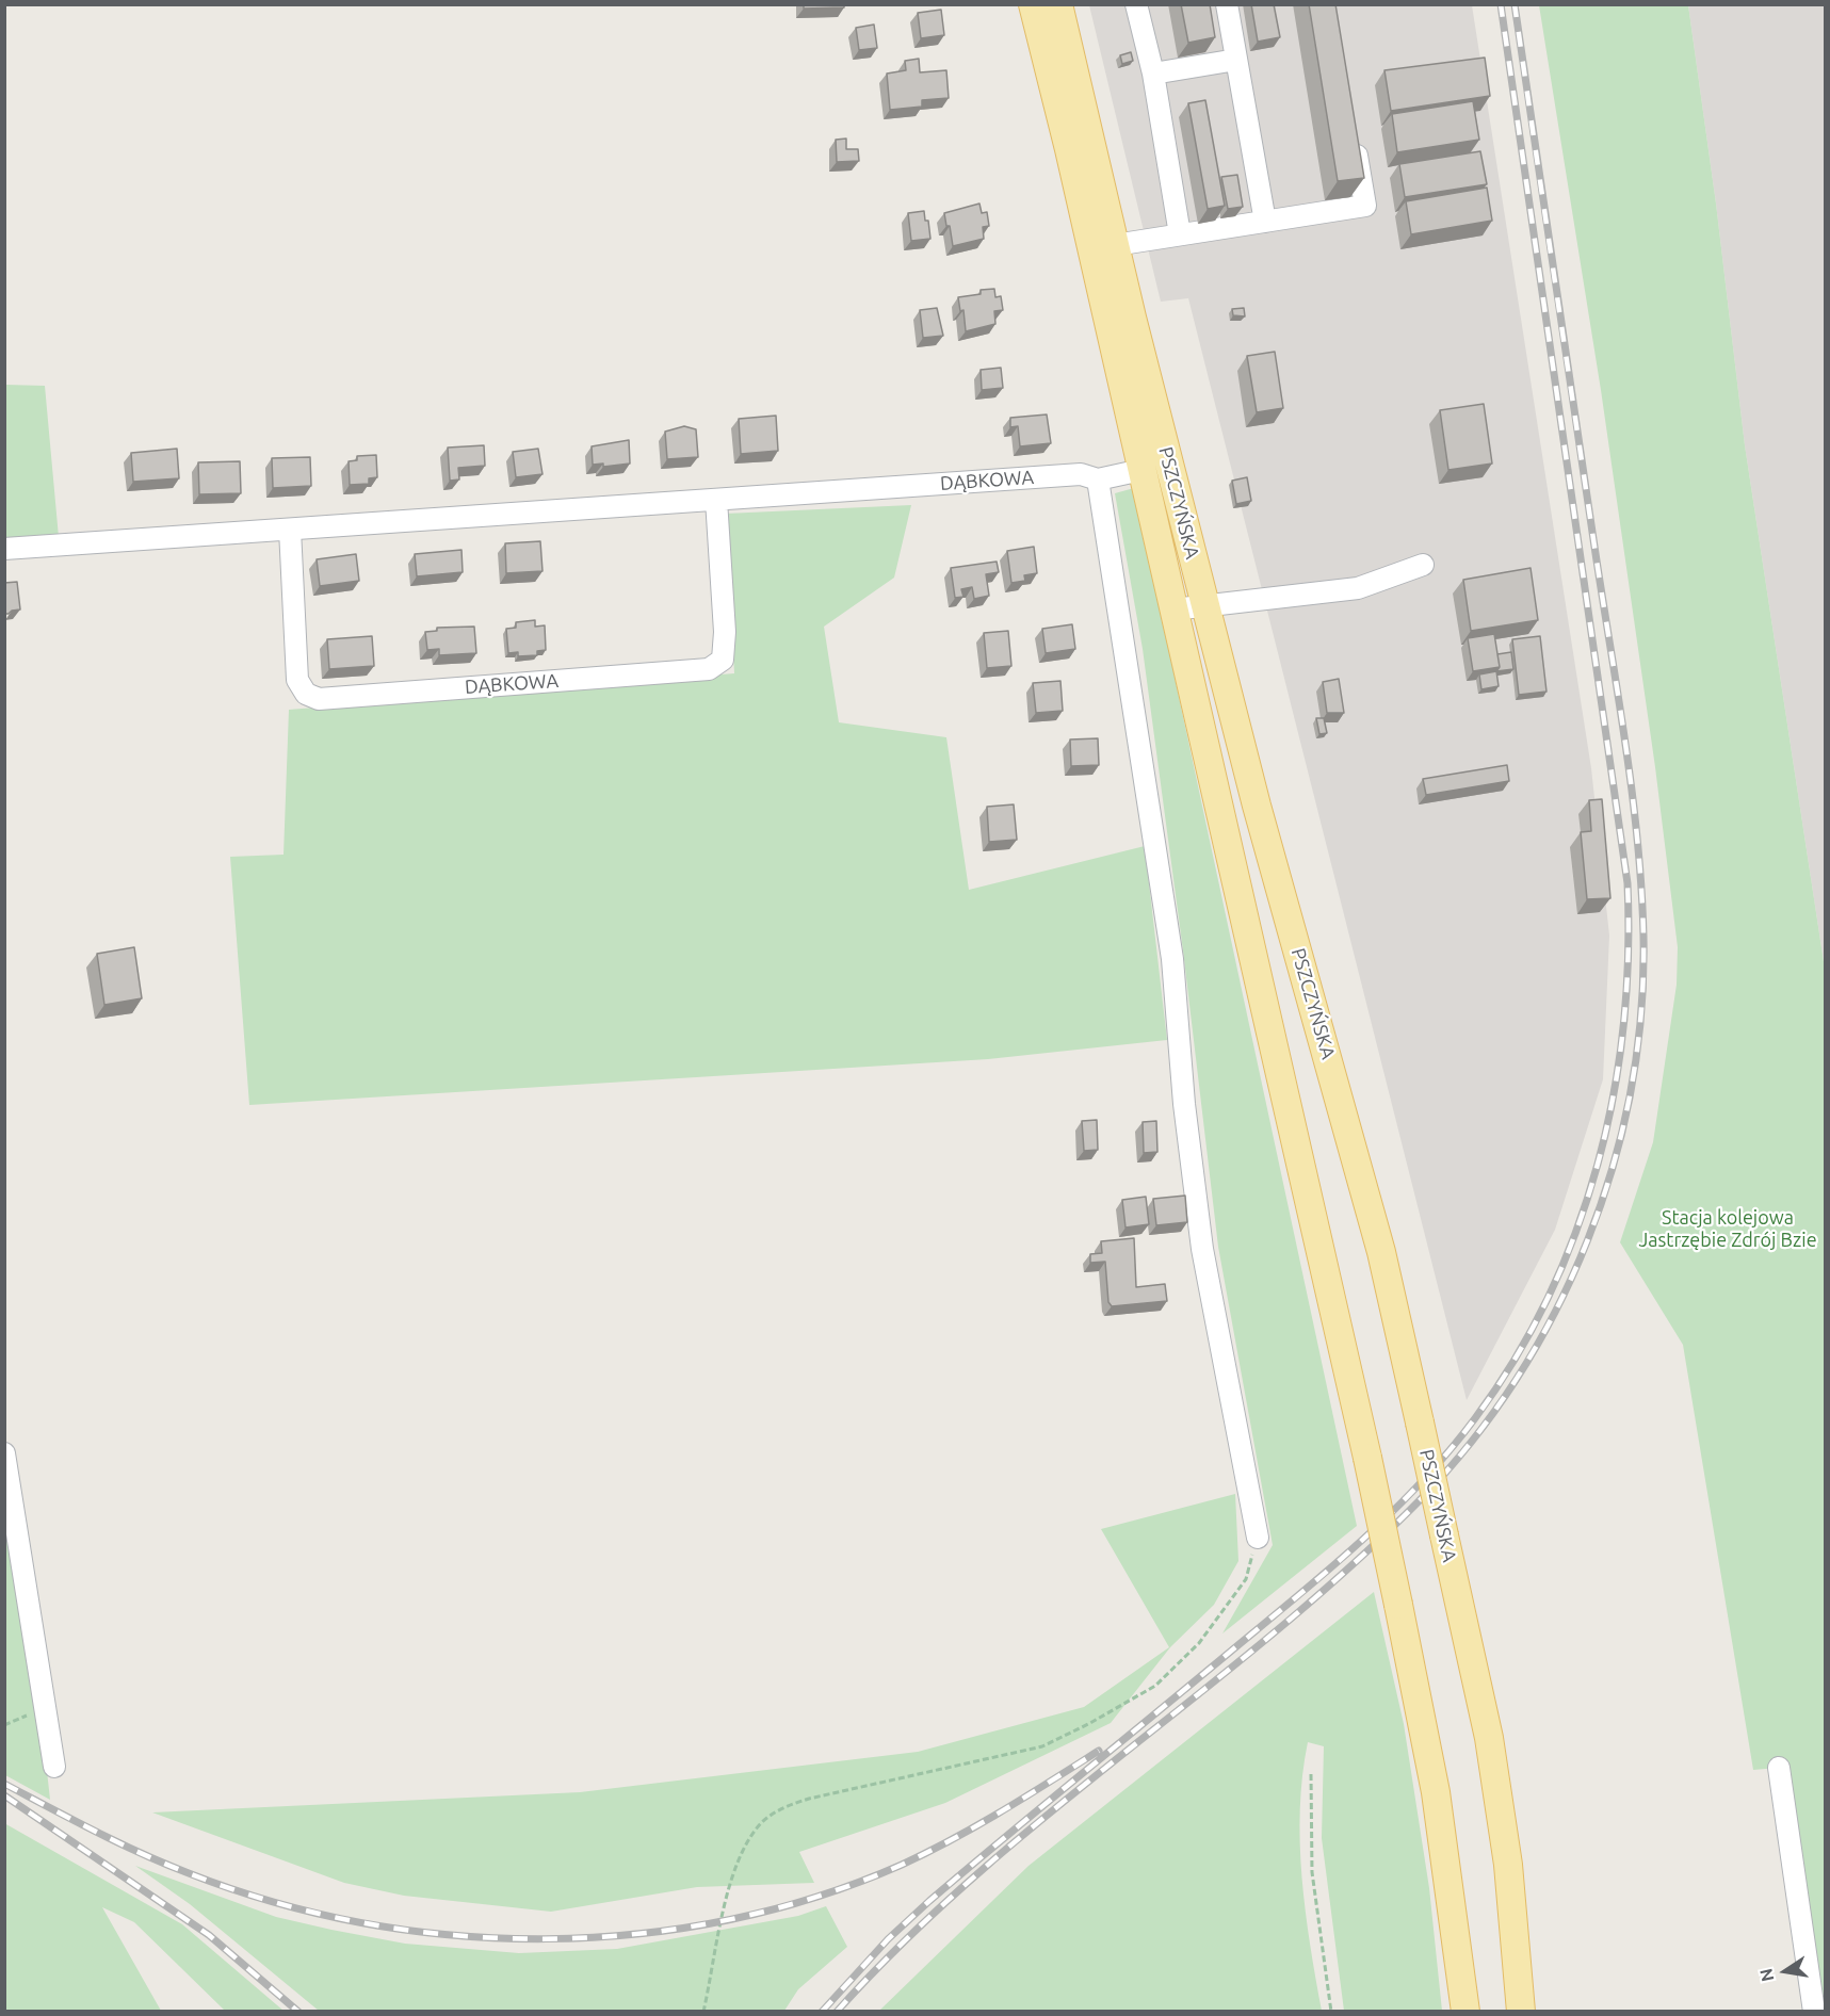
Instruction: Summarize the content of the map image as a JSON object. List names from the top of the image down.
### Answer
{
  "streets": {
    "main road": ["PSZCZYŃSKA"],
    "street": ["DĄBKOWA"]
  },
  "crossings": [
    ["DĄBKOWA", "PSZCZYŃSKA"]
  ],
  "parks": ["Stacja kolejowa Jastrzębie Zdrój Bzie"],
  "north": "left"
}
